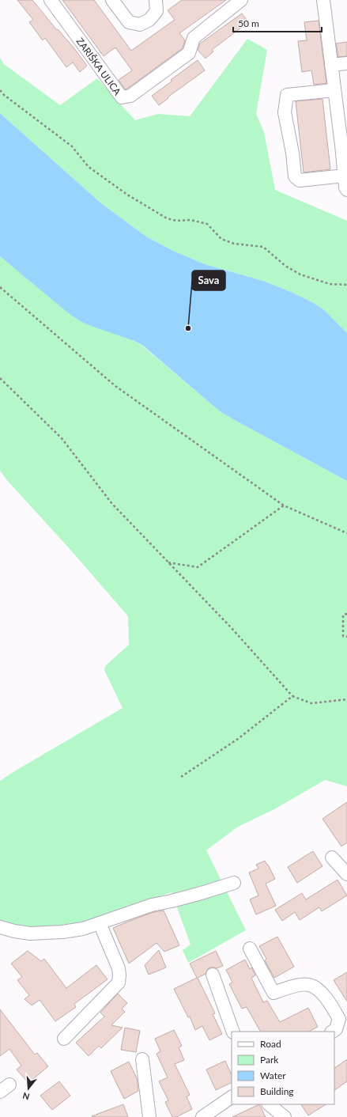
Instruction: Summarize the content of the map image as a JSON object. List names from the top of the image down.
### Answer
{
  "streets": {
    "street": ["ZARIŠKA ULICA"]
  },
  "places": ["Sava"],
  "legend": [
    "Road",
    "Park",
    "Water",
    "Building"
  ],
  "scale_bar": "50 m",
  "north": "bottom"
}
